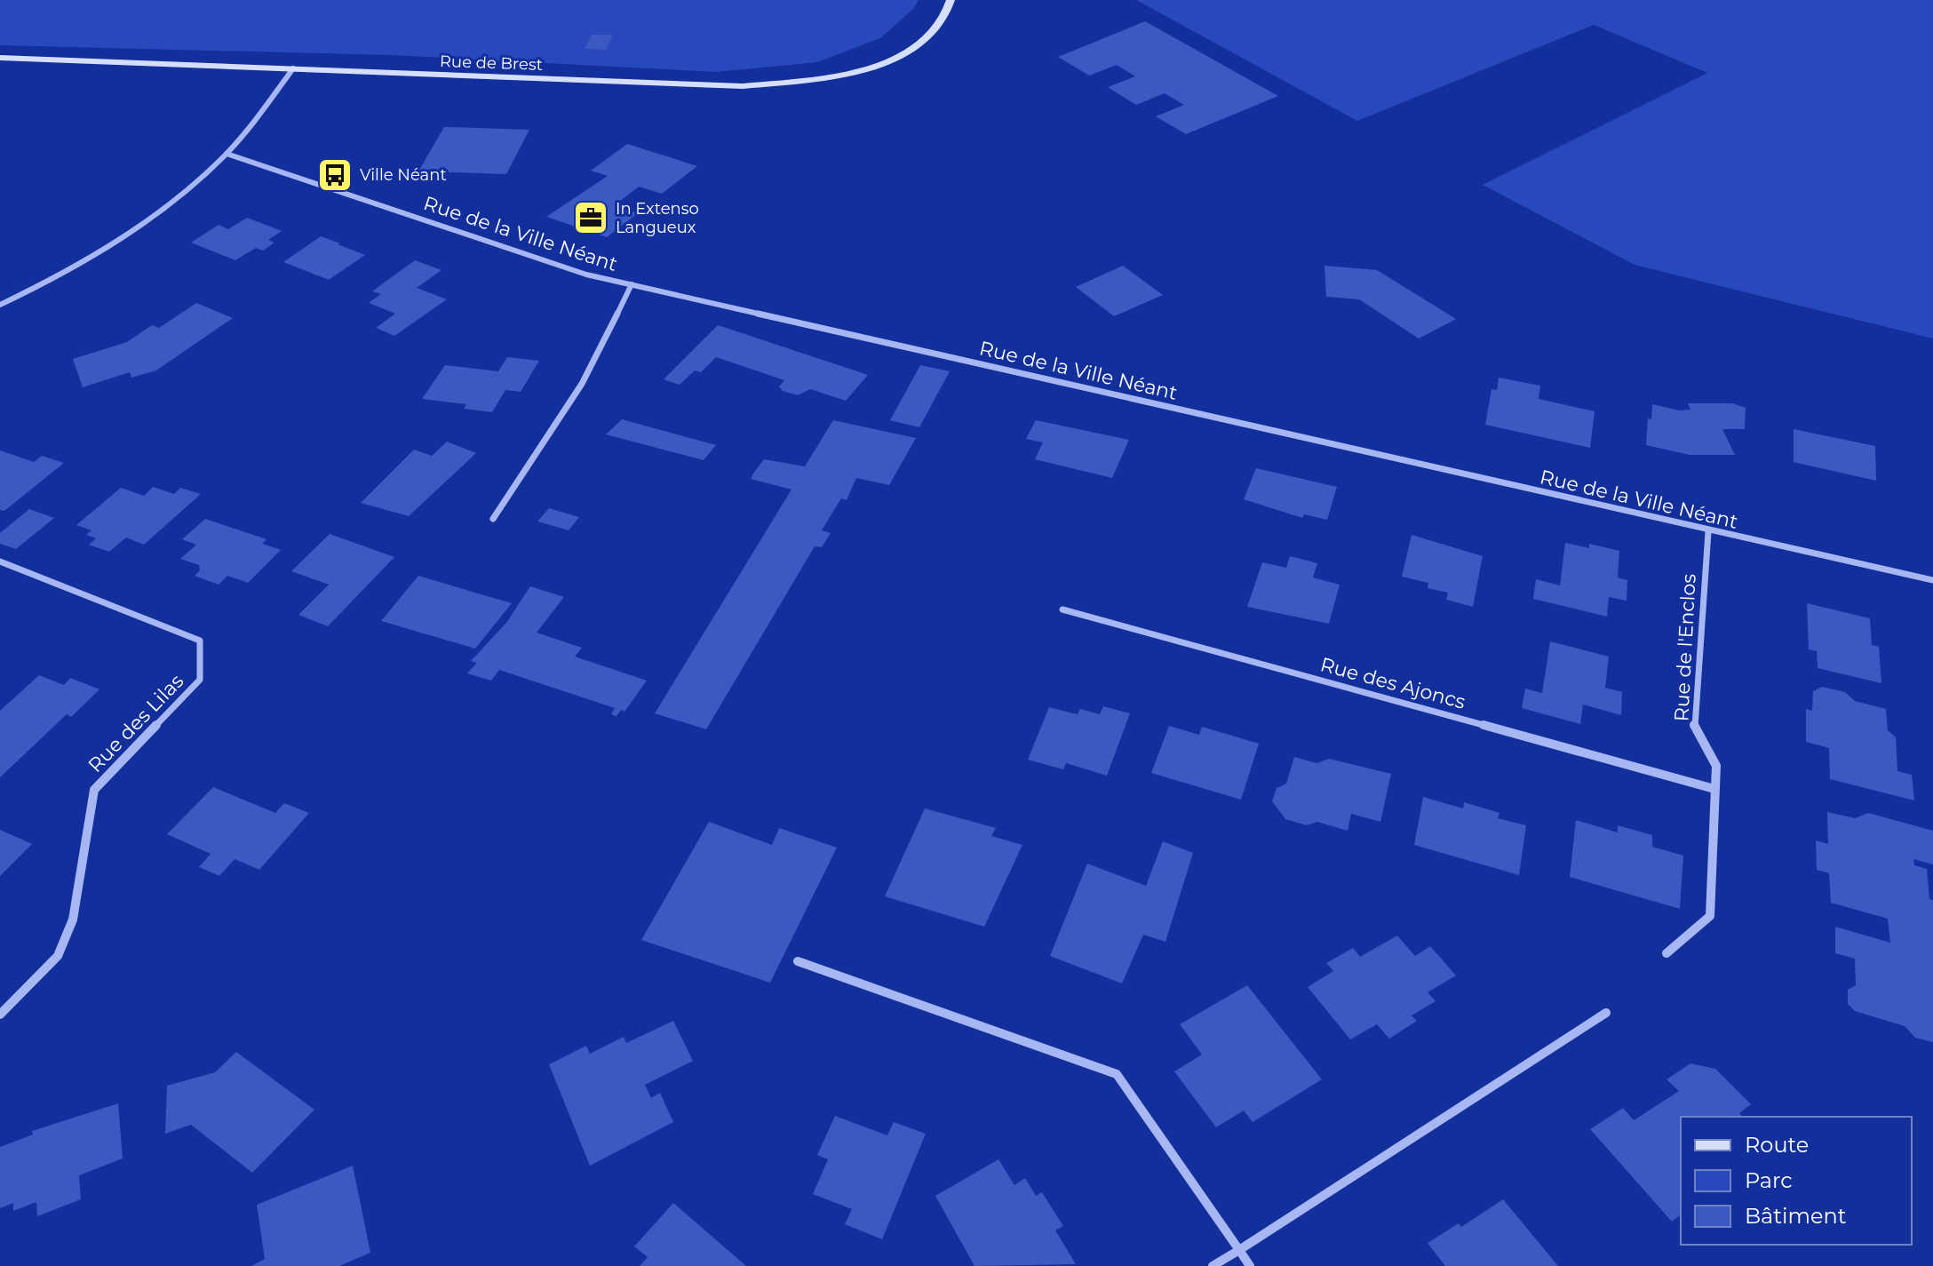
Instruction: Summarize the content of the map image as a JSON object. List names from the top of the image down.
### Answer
{
  "streets": {
    "main road": ["Rue de Brest"],
    "street": [
      "Rue de la Ville Néant",
      "Rue de l'Enclos",
      "Rue des Ajoncs",
      "Rue des Lilas"
    ]
  },
  "crossings": [
    ["Rue de la Ville Néant", "Rue de l'Enclos"],
    ["Rue de l'Enclos", "Rue des Ajoncs"]
  ],
  "places": {
    "bus stop": ["Ville Néant"],
    "office": ["In Extenso Langueux"]
  },
  "legend": ["Route", "Parc", "Bâtiment"]
}
